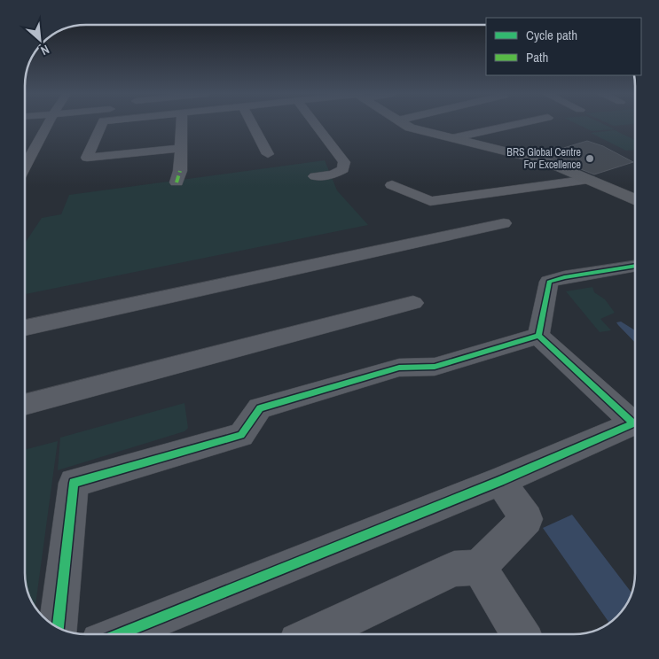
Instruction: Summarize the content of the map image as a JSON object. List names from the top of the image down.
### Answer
{
  "places": ["BRS Global Centre For Excellence"],
  "legend": ["Cycle path", "Path"],
  "north": "bottom right"
}
